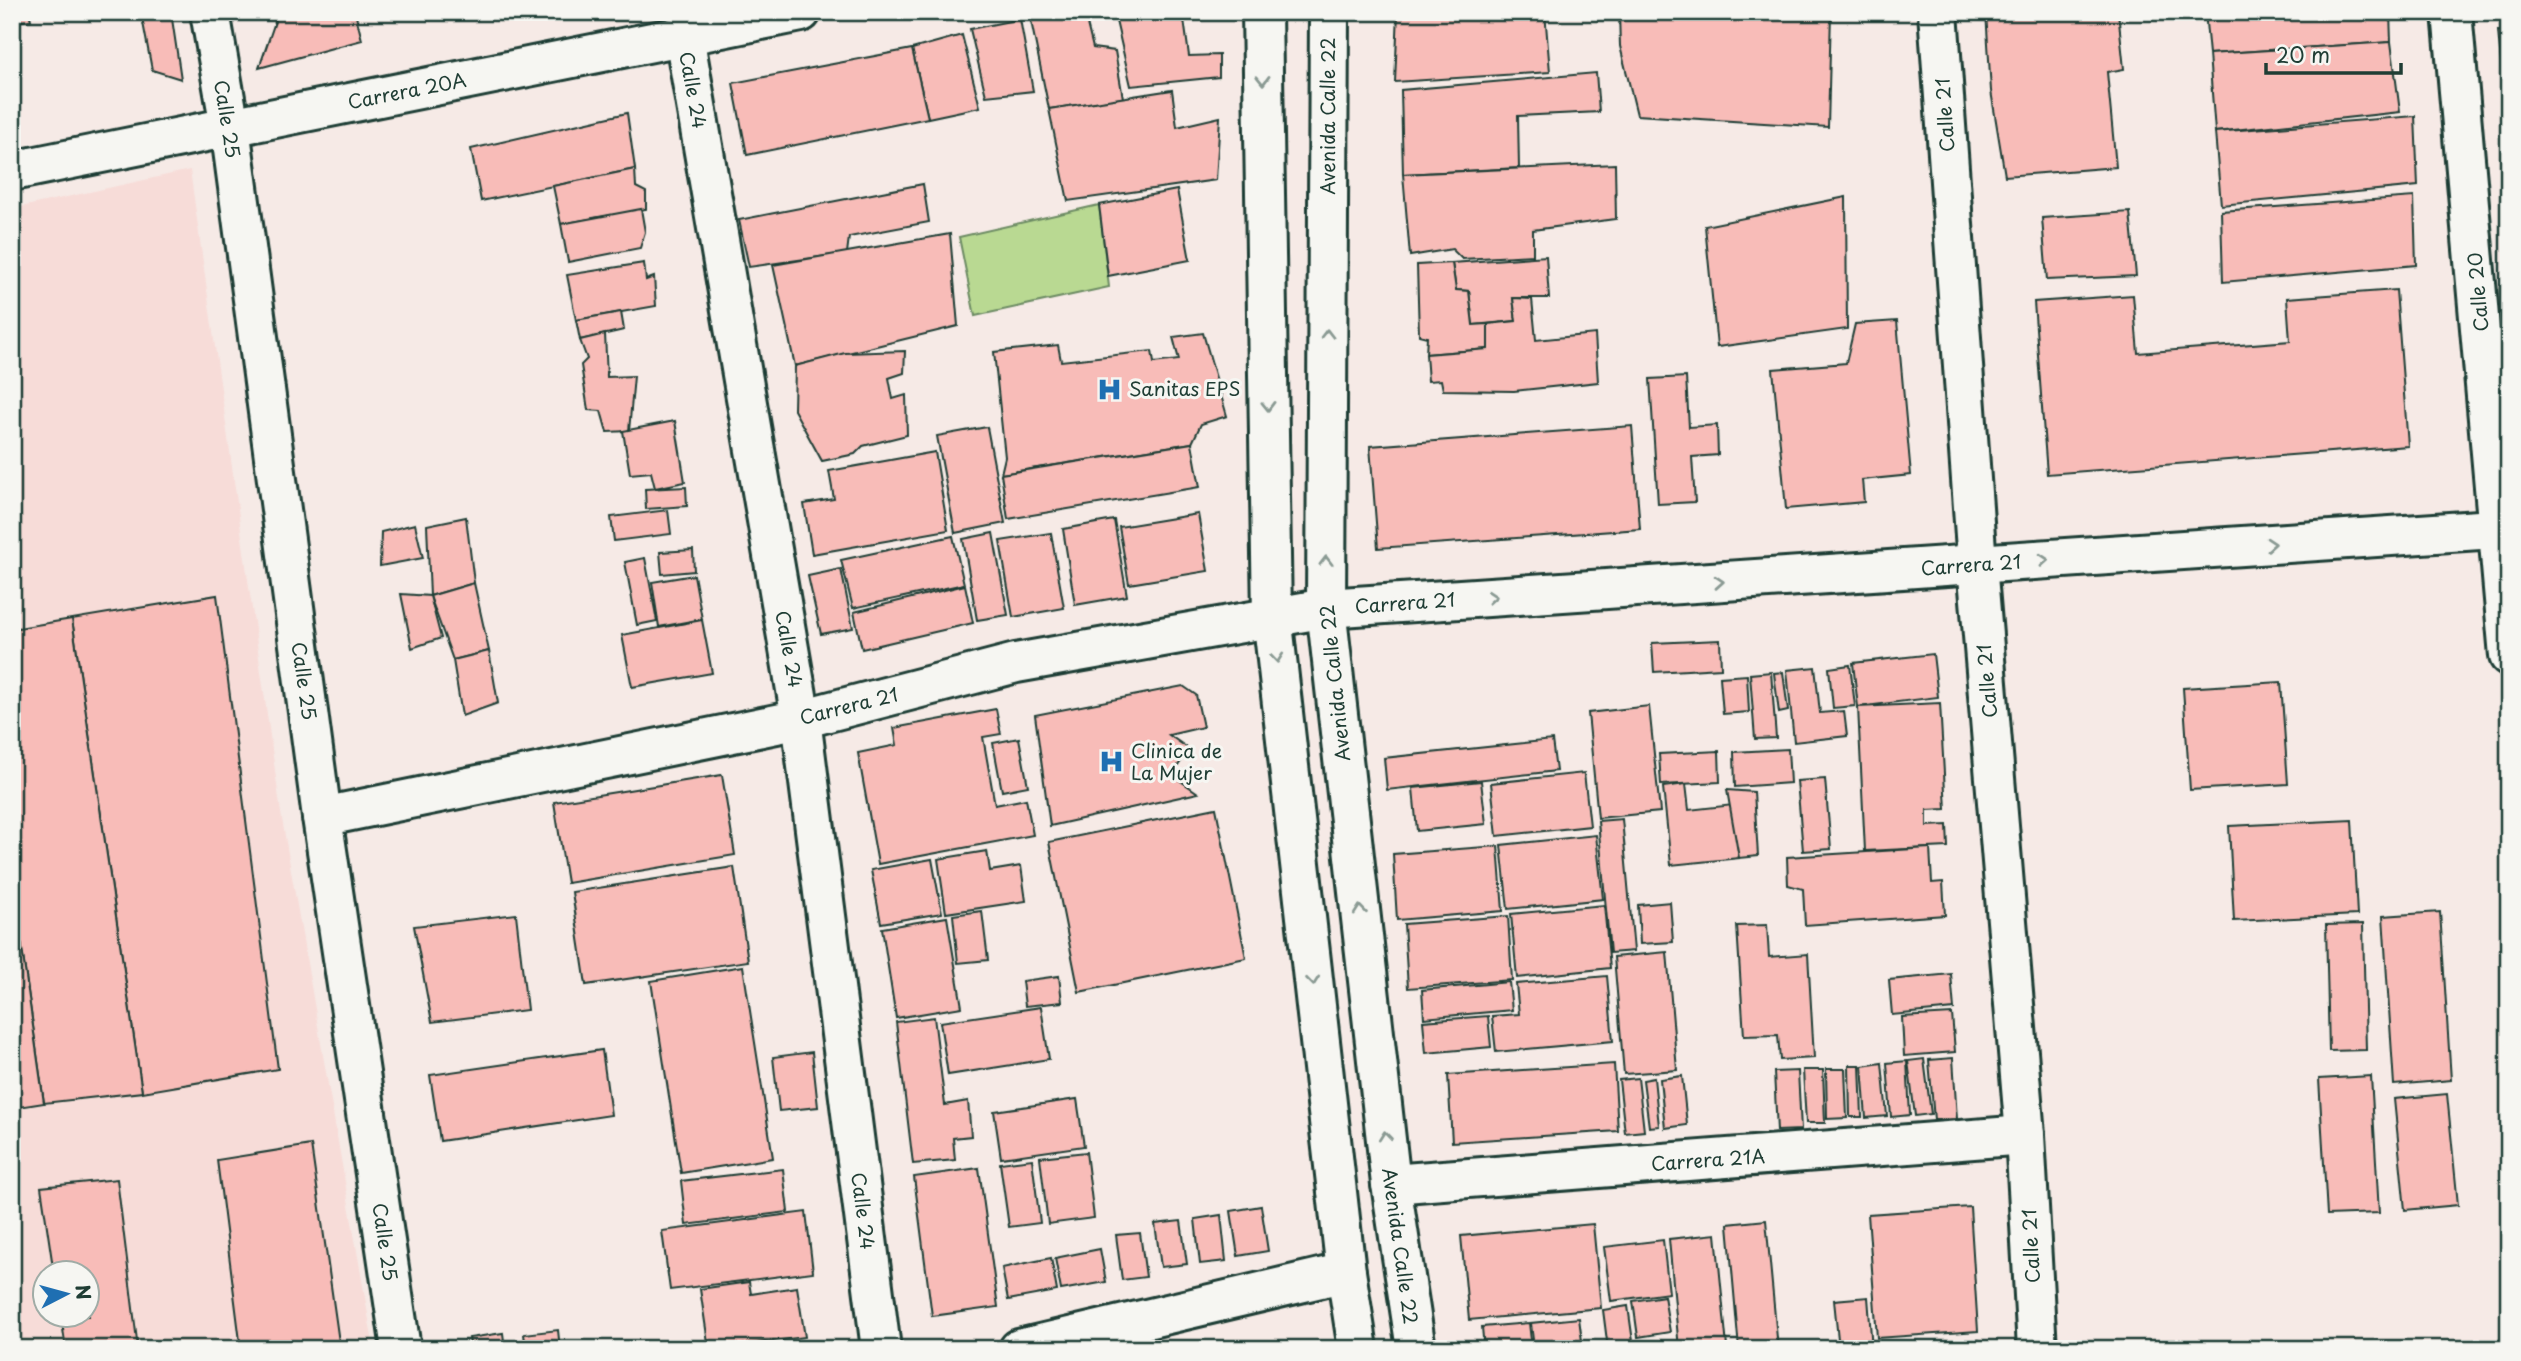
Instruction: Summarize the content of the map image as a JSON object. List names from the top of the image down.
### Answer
{
  "streets": {
    "street": [
      "Calle 24",
      "Carrera 20A",
      "Calle 21",
      "Avenida Calle 22",
      "Calle 25",
      "Calle 20",
      "Carrera 21",
      "Carrera 21A"
    ]
  },
  "crossings": [
    ["Calle 24", "Carrera 20A"],
    ["Calle 24", "Carrera 21"],
    ["Carrera 20A", "Calle 25"],
    ["Calle 21", "Carrera 21"],
    ["Calle 21", "Carrera 21A"],
    ["Avenida Calle 22", "Carrera 21"],
    ["Avenida Calle 22", "Carrera 21A"],
    ["Calle 25", "Carrera 21"],
    ["Calle 20", "Carrera 21"]
  ],
  "one_way": ["Carrera 21"],
  "places": {
    "hospital": ["Sanitas EPS", "Clinica de La Mujer"]
  },
  "scale_bar": "20 m",
  "north": "right"
}
